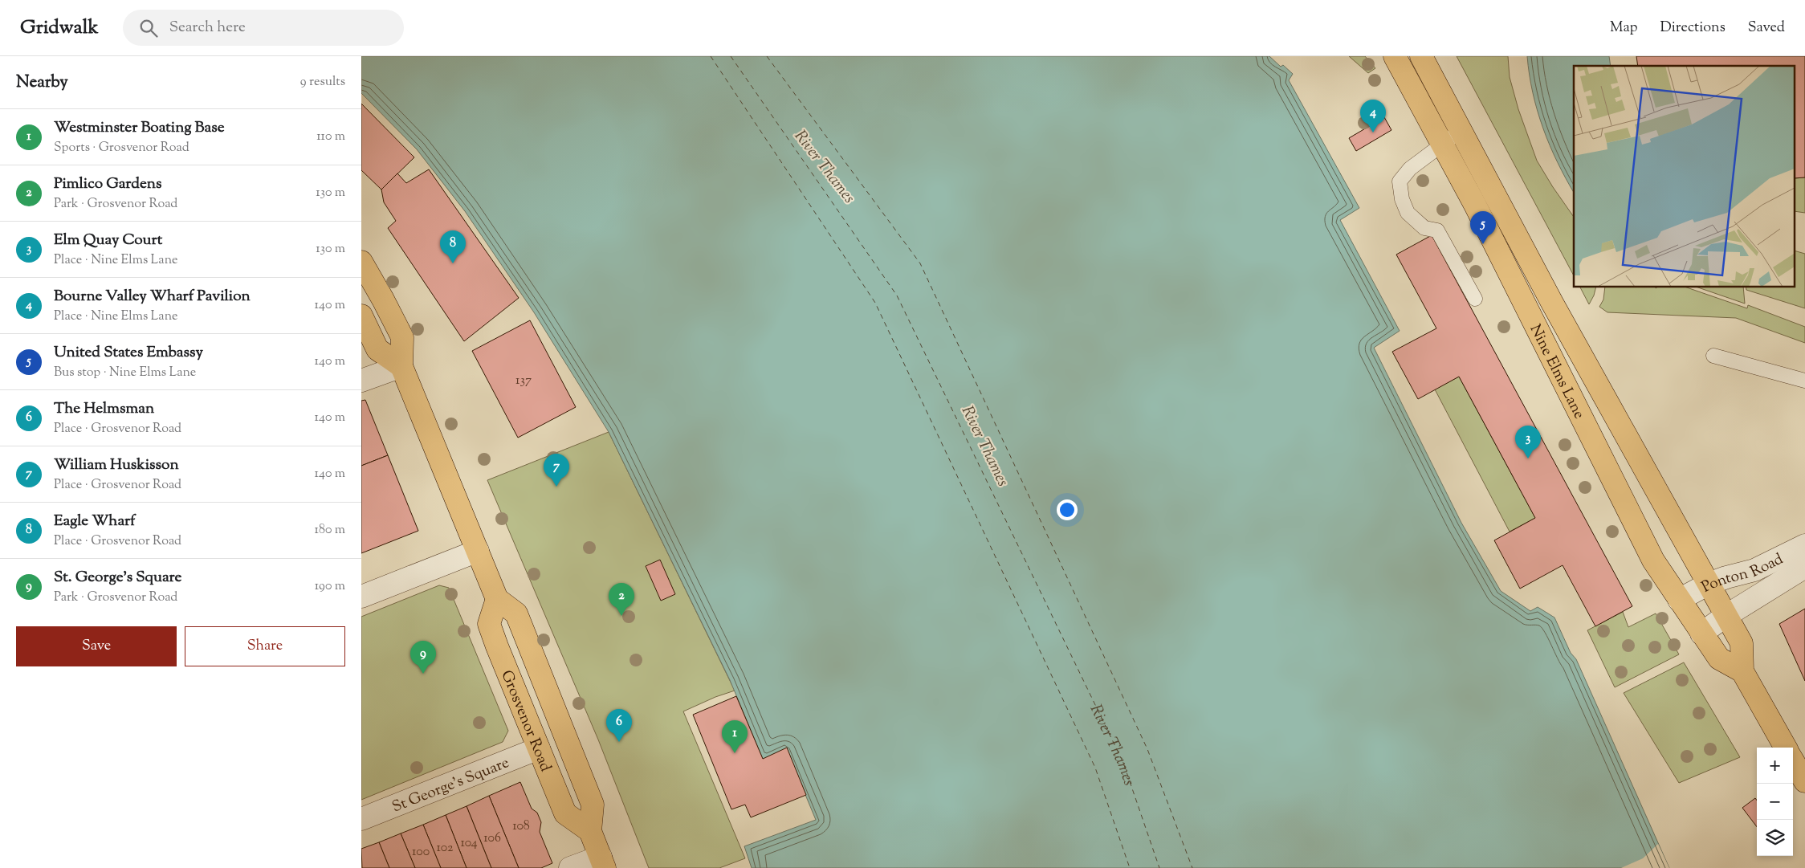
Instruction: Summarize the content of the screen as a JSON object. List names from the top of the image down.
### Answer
{
  "streets": {
    "highway": ["Nine Elms Lane", "Grosvenor Road"],
    "street": ["Ponton Road", "St George's Square"]
  },
  "crossings": [
    ["Nine Elms Lane", "Ponton Road"],
    ["Grosvenor Road", "St George's Square"]
  ],
  "water": ["River Thames"],
  "house_numbers": [
    "137",
    "108",
    "106",
    "104",
    "102",
    "100"
  ],
  "page": {
    "header": "Gridwalk",
    "search": "Search here",
    "nav": ["Map", "Directions", "Saved"],
    "heading": ["Nearby", "9 results"],
    "pins": [
      "4",
      "5",
      "8",
      "3",
      "7",
      "2",
      "9",
      "6",
      "1"
    ],
    "list": [
      {
        "mark": "1",
        "name": "Westminster Boating Base",
        "note": "Sports · Grosvenor Road",
        "value": "110 m"
      },
      {
        "mark": "2",
        "name": "Pimlico Gardens",
        "note": "Park · Grosvenor Road",
        "value": "130 m"
      },
      {
        "mark": "3",
        "name": "Elm Quay Court",
        "note": "Place · Nine Elms Lane",
        "value": "130 m"
      },
      {
        "mark": "4",
        "name": "Bourne Valley Wharf Pavilion",
        "note": "Place · Nine Elms Lane",
        "value": "140 m"
      },
      {
        "mark": "5",
        "name": "United States Embassy",
        "note": "Bus stop · Nine Elms Lane",
        "value": "140 m"
      },
      {
        "mark": "6",
        "name": "The Helmsman",
        "note": "Place · Grosvenor Road",
        "value": "140 m"
      },
      {
        "mark": "7",
        "name": "William Huskisson",
        "note": "Place · Grosvenor Road",
        "value": "140 m"
      },
      {
        "mark": "8",
        "name": "Eagle Wharf",
        "note": "Place · Grosvenor Road",
        "value": "180 m"
      },
      {
        "mark": "9",
        "name": "St. George's Square",
        "note": "Park · Grosvenor Road",
        "value": "190 m"
      }
    ],
    "buttons": ["Save", "Share"],
    "map_buttons": ["+", "−"]
  }
}
